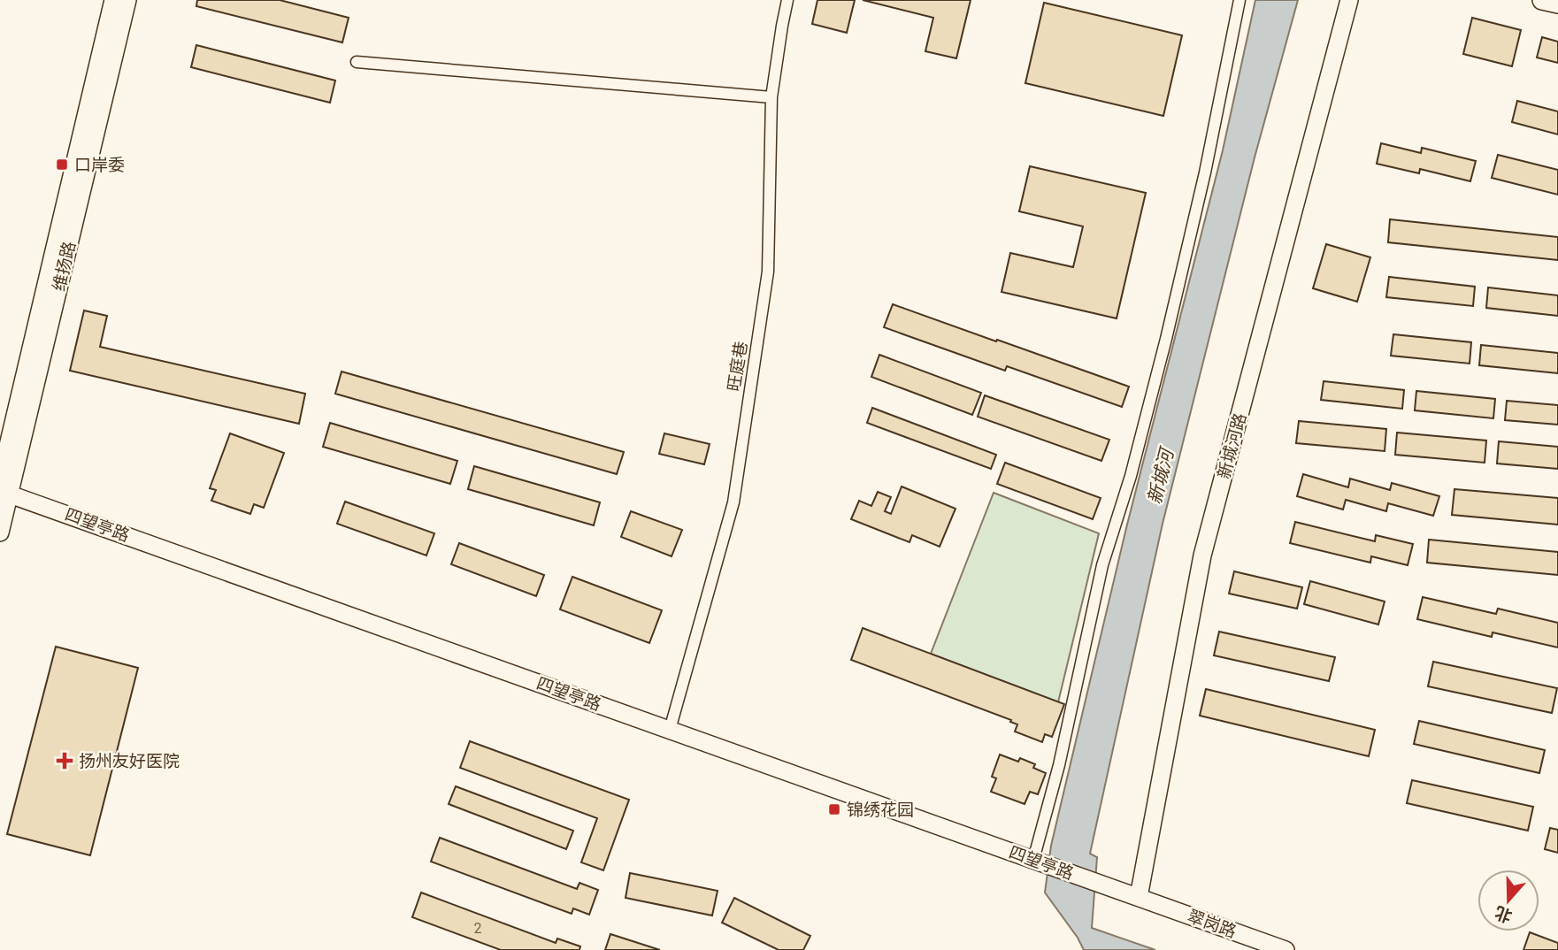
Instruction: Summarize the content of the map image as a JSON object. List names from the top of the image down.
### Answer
{
  "streets": {
    "street": [
      "维扬路",
      "旺庭巷",
      "新城河路",
      "四望亭路",
      "翠岗路"
    ]
  },
  "crossings": [
    ["维扬路", "四望亭路"],
    ["旺庭巷", "四望亭路"],
    ["新城河路", "四望亭路"],
    ["新城河路", "翠岗路"],
    ["四望亭路", "翠岗路"]
  ],
  "water": ["新城河"],
  "places": {
    "transit": ["口岸委", "锦绣花园"],
    "health": ["扬州友好医院"]
  },
  "house_numbers": ["2"],
  "north": "bottom"
}
